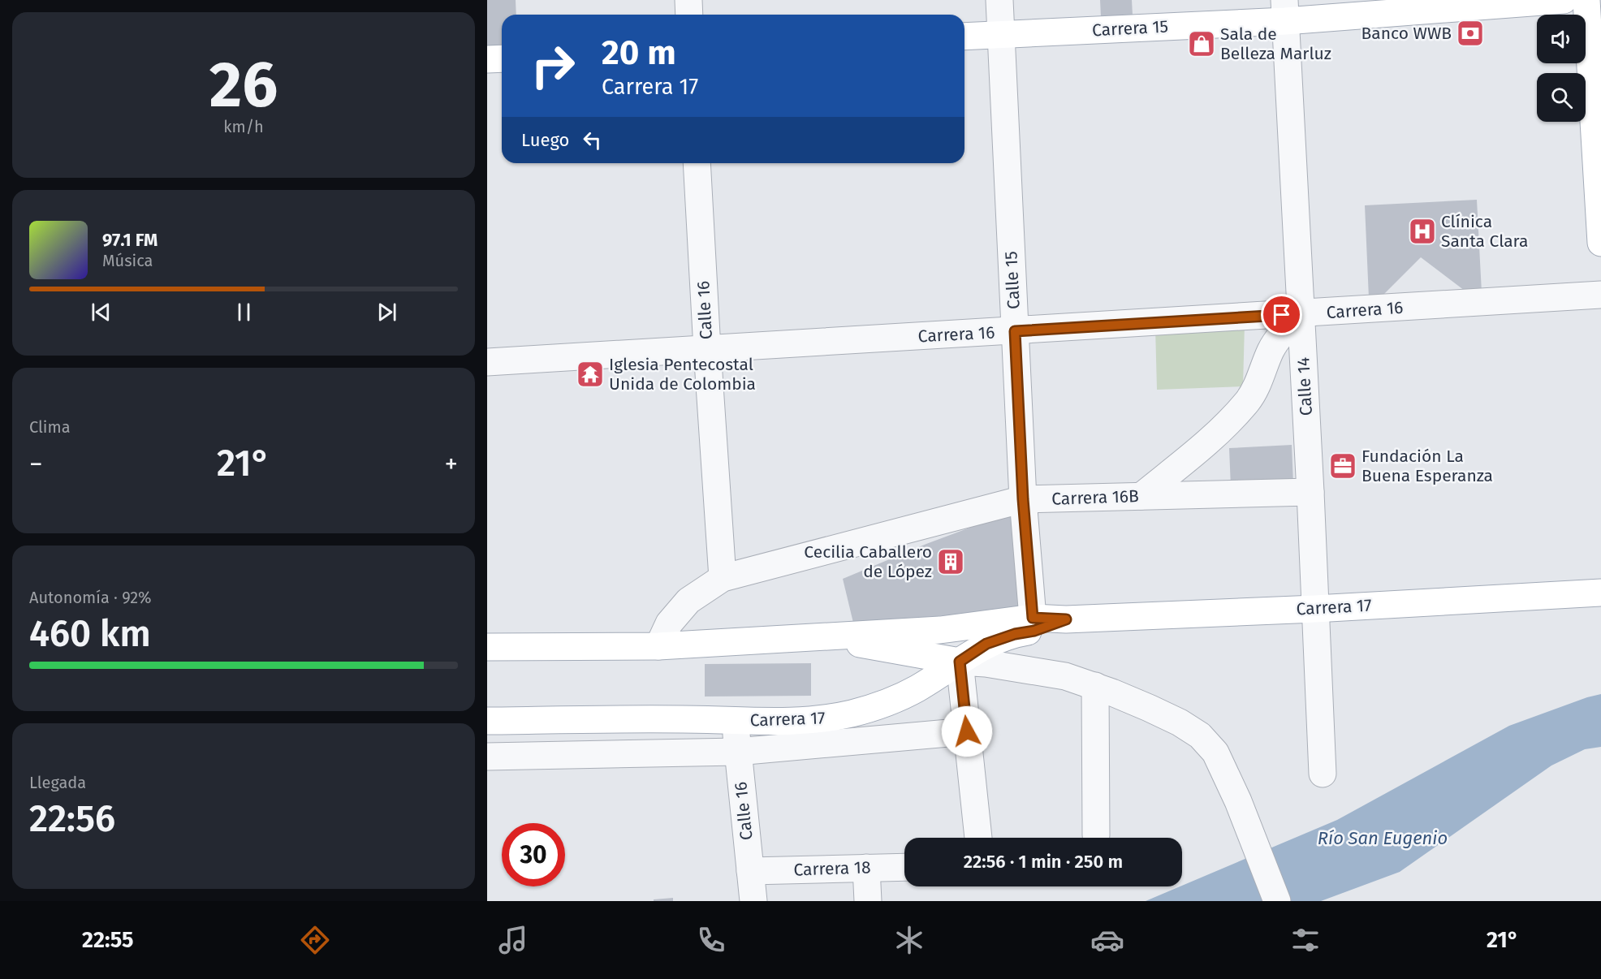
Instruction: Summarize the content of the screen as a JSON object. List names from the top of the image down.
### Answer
{
  "streets": {
    "main road": ["Carrera 15", "Carrera 17"],
    "street": [
      "Calle 15",
      "Calle 16",
      "Carrera 16",
      "Calle 14",
      "Carrera 16B",
      "Carrera 18"
    ]
  },
  "crossings": [
    ["Carrera 15", "Calle 15"],
    ["Carrera 15", "Calle 14"],
    ["Calle 15", "Carrera 16"],
    ["Calle 15", "Carrera 16B"],
    ["Calle 15", "Carrera 17"],
    ["Calle 16", "Carrera 16"],
    ["Calle 16", "Carrera 16B"],
    ["Calle 16", "Carrera 17"],
    ["Calle 16", "Carrera 18"],
    ["Carrera 16", "Calle 14"],
    ["Calle 14", "Carrera 16B"],
    ["Calle 14", "Carrera 17"],
    ["Carrera 16B", "Carrera 17"]
  ],
  "water": ["Río San Eugenio"],
  "places": {
    "bank": ["Banco WWB"],
    "shop": ["Sala de Belleza Marluz"],
    "hospital": ["Clínica Santa Clara"],
    "temple": ["Iglesia Pentecostal Unida de Colombia"],
    "office": ["Fundación La Buena Esperanza"],
    "building": ["Cecilia Caballero de López"]
  },
  "page": {
    "tile": [
      ["26", "km/h"],
      "Clima",
      ["Autonomía · 92%", "460 km"],
      ["Llegada", "22:56"]
    ],
    "turn": ["20 m", "Carrera 17"],
    "then": "Luego",
    "song": ["97.1 FM", "Música"],
    "heat": ["−", "21°", "+"],
    "limit": "30",
    "trip": "22:56 · 1 min · 250 m",
    "tabs": ["22:55", "21°"]
  }
}
